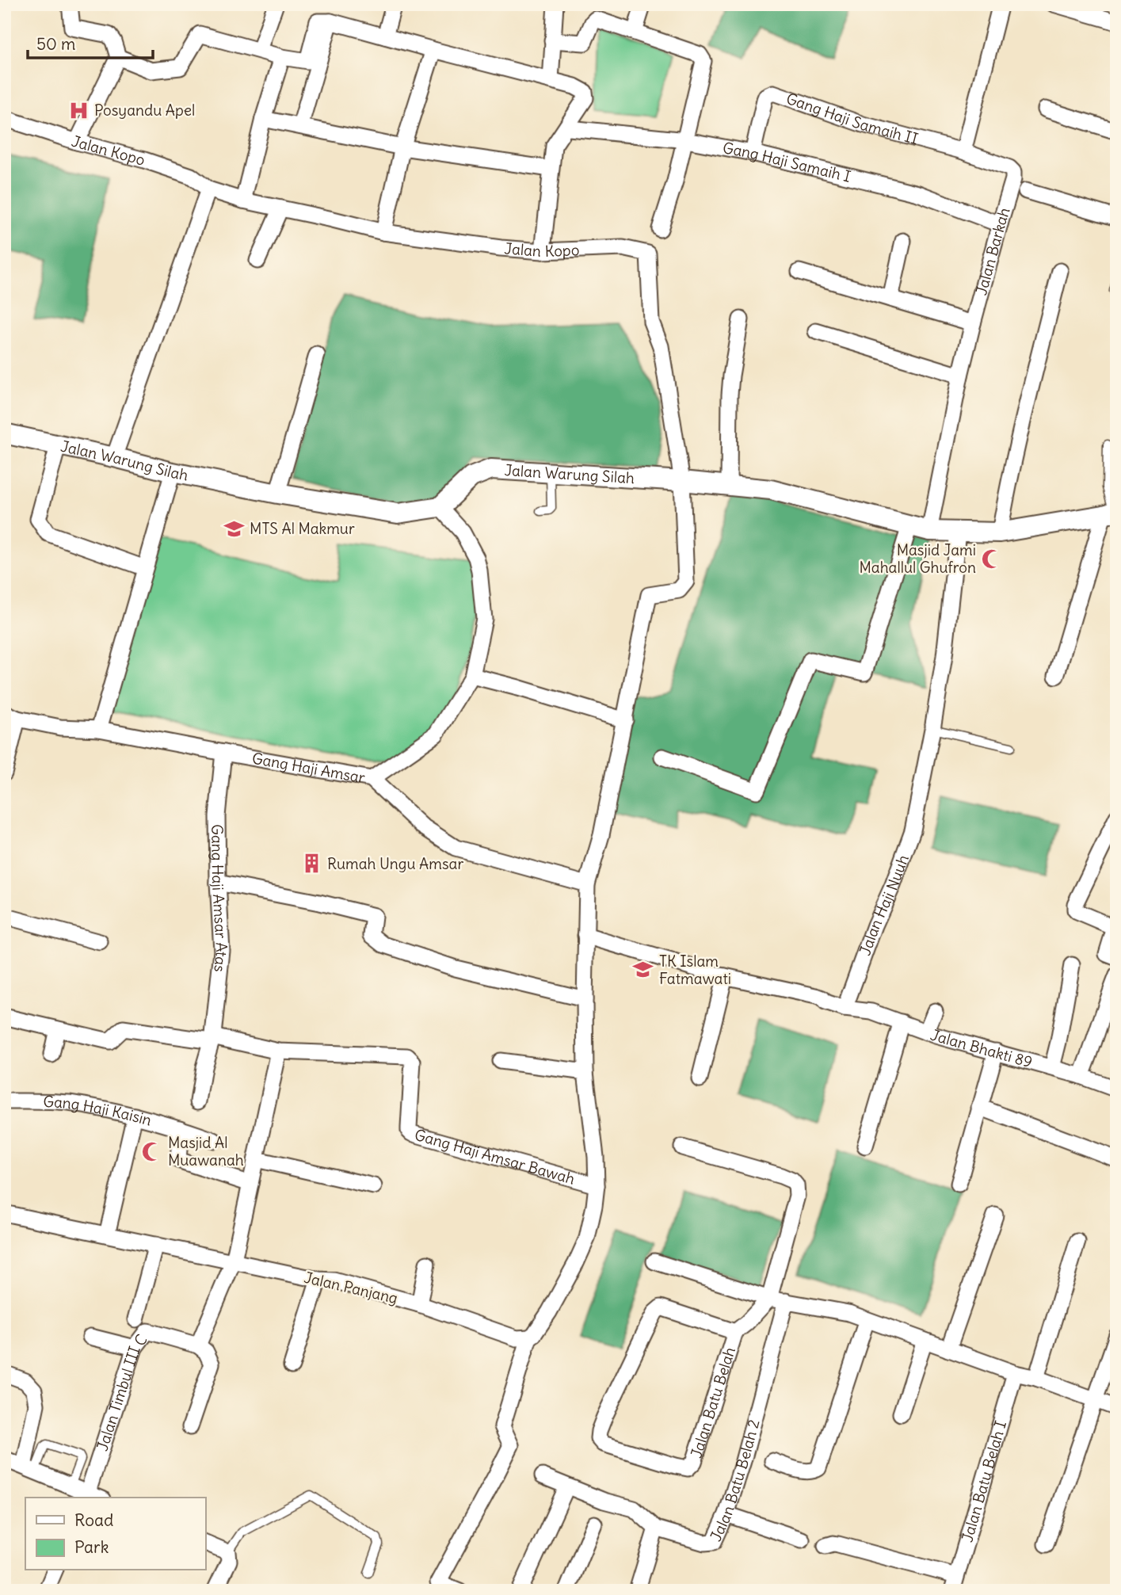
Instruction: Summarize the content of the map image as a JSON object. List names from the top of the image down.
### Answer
{
  "streets": {
    "street": [
      "Gang Haji Samaih II",
      "Jalan Kopo",
      "Gang Haji Samaih I",
      "Jalan Barkah",
      "Jalan Warung Silah",
      "Gang Haji Amsar",
      "Gang Haji Amsar Atas",
      "Jalan Haji Nuuh",
      "Jalan Bhakti 89",
      "Gang Haji Kaisin",
      "Gang Haji Amsar Bawah",
      "Jalan Panjang",
      "Jalan Timbul III C",
      "Jalan Batu Belah",
      "Jalan Batu Belah 2",
      "Jalan Batu Belah I"
    ]
  },
  "crossings": [
    ["Gang Haji Samaih II", "Gang Haji Samaih I"],
    ["Gang Haji Samaih II", "Jalan Barkah"],
    ["Jalan Kopo", "Jalan Warung Silah"],
    ["Jalan Kopo", "Gang Haji Amsar Bawah"],
    ["Gang Haji Samaih I", "Jalan Barkah"],
    ["Jalan Barkah", "Jalan Warung Silah"],
    ["Jalan Warung Silah", "Jalan Haji Nuuh"],
    ["Jalan Warung Silah", "Gang Haji Amsar Bawah"],
    ["Gang Haji Amsar", "Gang Haji Amsar Atas"],
    ["Gang Haji Amsar", "Gang Haji Amsar Bawah"],
    ["Gang Haji Amsar Atas", "Gang Haji Amsar Bawah"],
    ["Jalan Haji Nuuh", "Jalan Bhakti 89"]
  ],
  "places": {
    "hospital": ["Posyandu Apel"],
    "school or university": ["MTS Al Makmur", "TK Islam Fatmawati"],
    "mosque": ["Masjid Jami Mahallul Ghufron", "Masjid Al Muawanah"],
    "building": ["Rumah Ungu Amsar"]
  },
  "legend": ["Road", "Park"],
  "scale_bar": "50 m"
}
